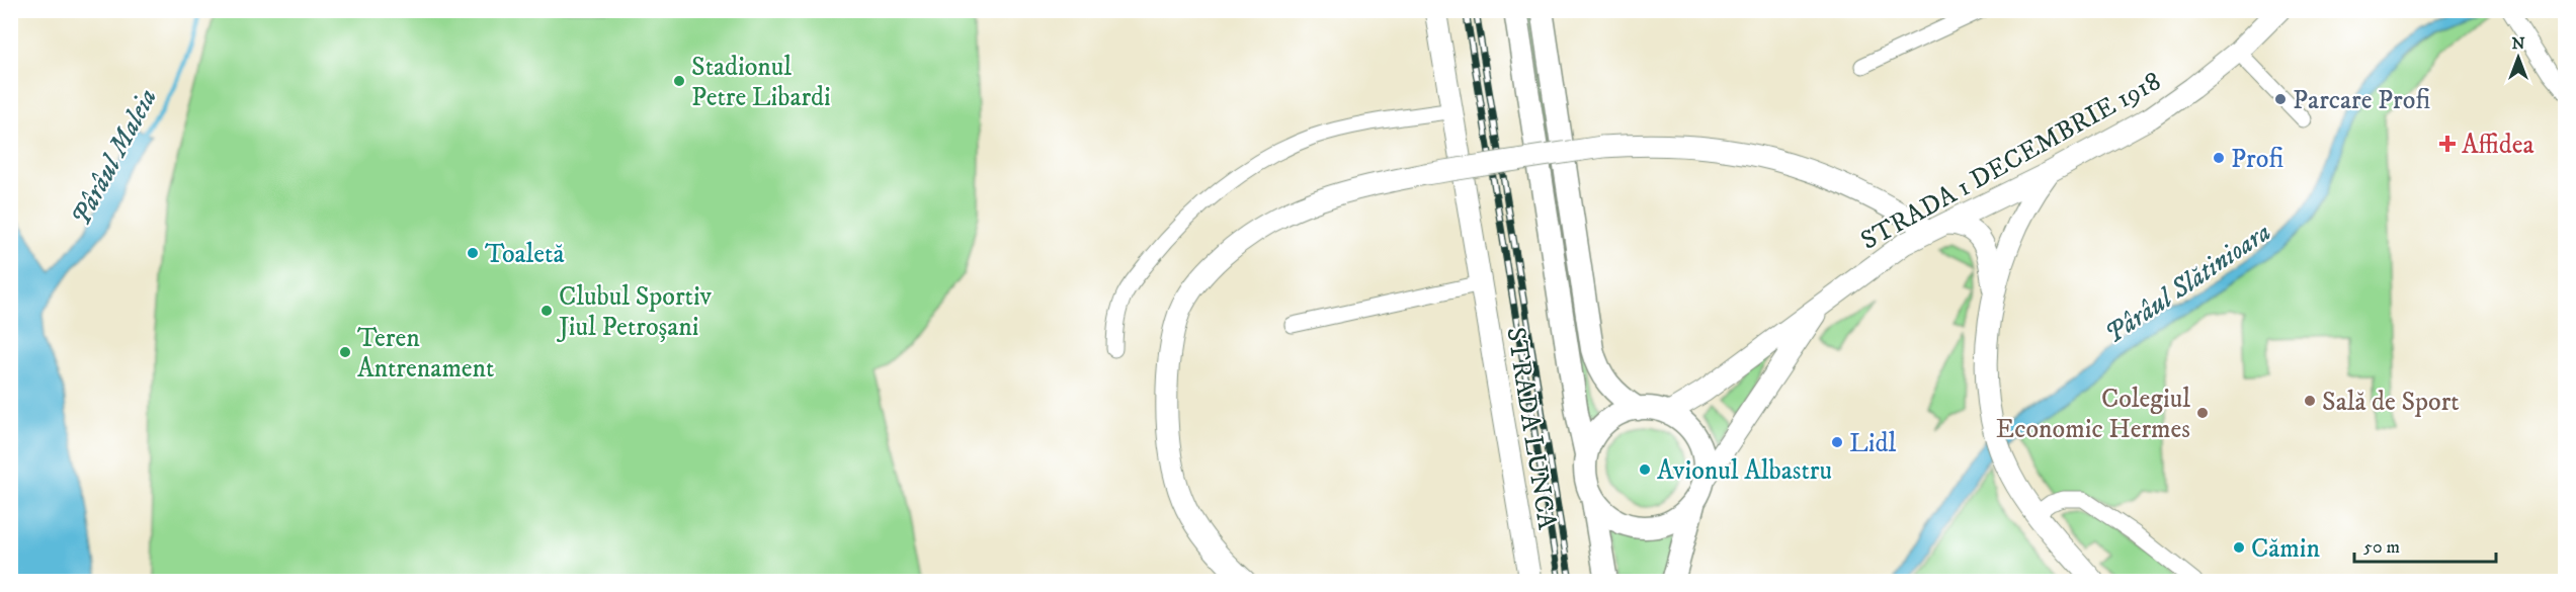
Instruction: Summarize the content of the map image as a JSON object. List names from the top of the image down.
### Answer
{
  "streets": {
    "main road": ["STRADA 1 DECEMBRIE 1918", "STRADA LUNCA"]
  },
  "water": ["Pârâul Maleia", "Pârâul Slătinioara"],
  "places": {
    "other": [
      "Stadionul Petre Libardi",
      "Parcare Profi",
      "Profi",
      "Toaletă",
      "Clubul Sportiv Jiul Petroșani",
      "Teren Antrenament",
      "Sală de Sport",
      "Colegiul Economic Hermes",
      "Lidl",
      "Avionul Albastru",
      "Cămin"
    ],
    "health": ["Affidea"]
  },
  "scale_bar": "50 m",
  "north": "top"
}
